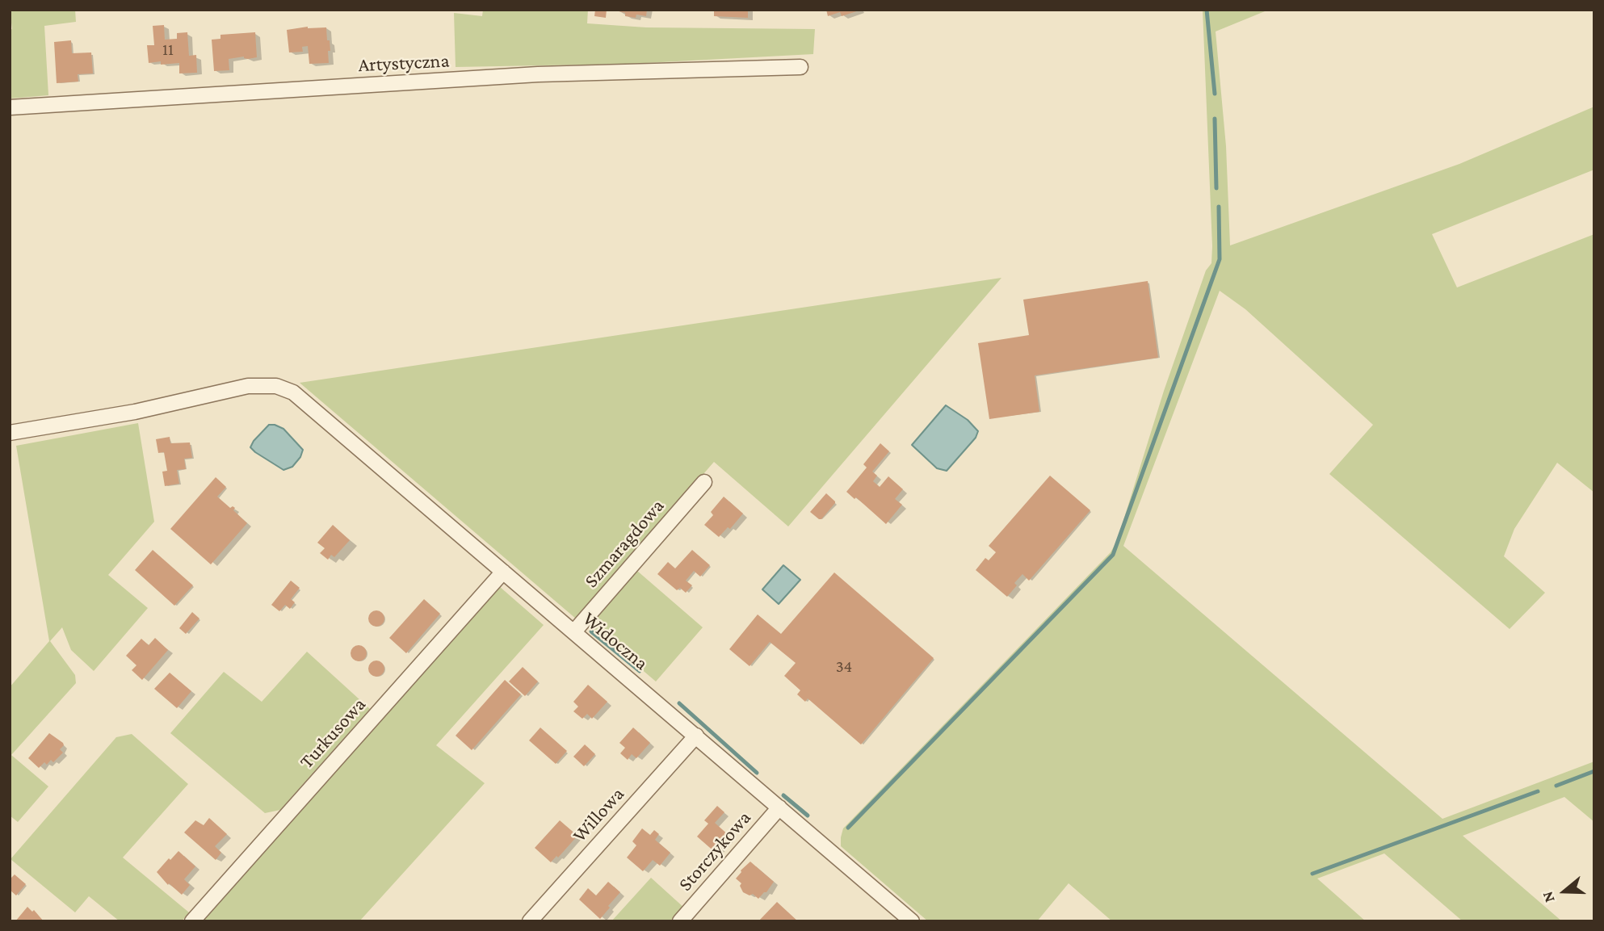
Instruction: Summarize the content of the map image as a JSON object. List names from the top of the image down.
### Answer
{
  "streets": {
    "street": [
      "Artystyczna",
      "Szmaragdowa",
      "Widoczna",
      "Turkusowa",
      "Willowa",
      "Storczykowa"
    ]
  },
  "crossings": [
    ["Szmaragdowa", "Widoczna"],
    ["Widoczna", "Turkusowa"],
    ["Widoczna", "Willowa"],
    ["Widoczna", "Storczykowa"]
  ],
  "house_numbers": ["11", "34"],
  "north": "left"
}
